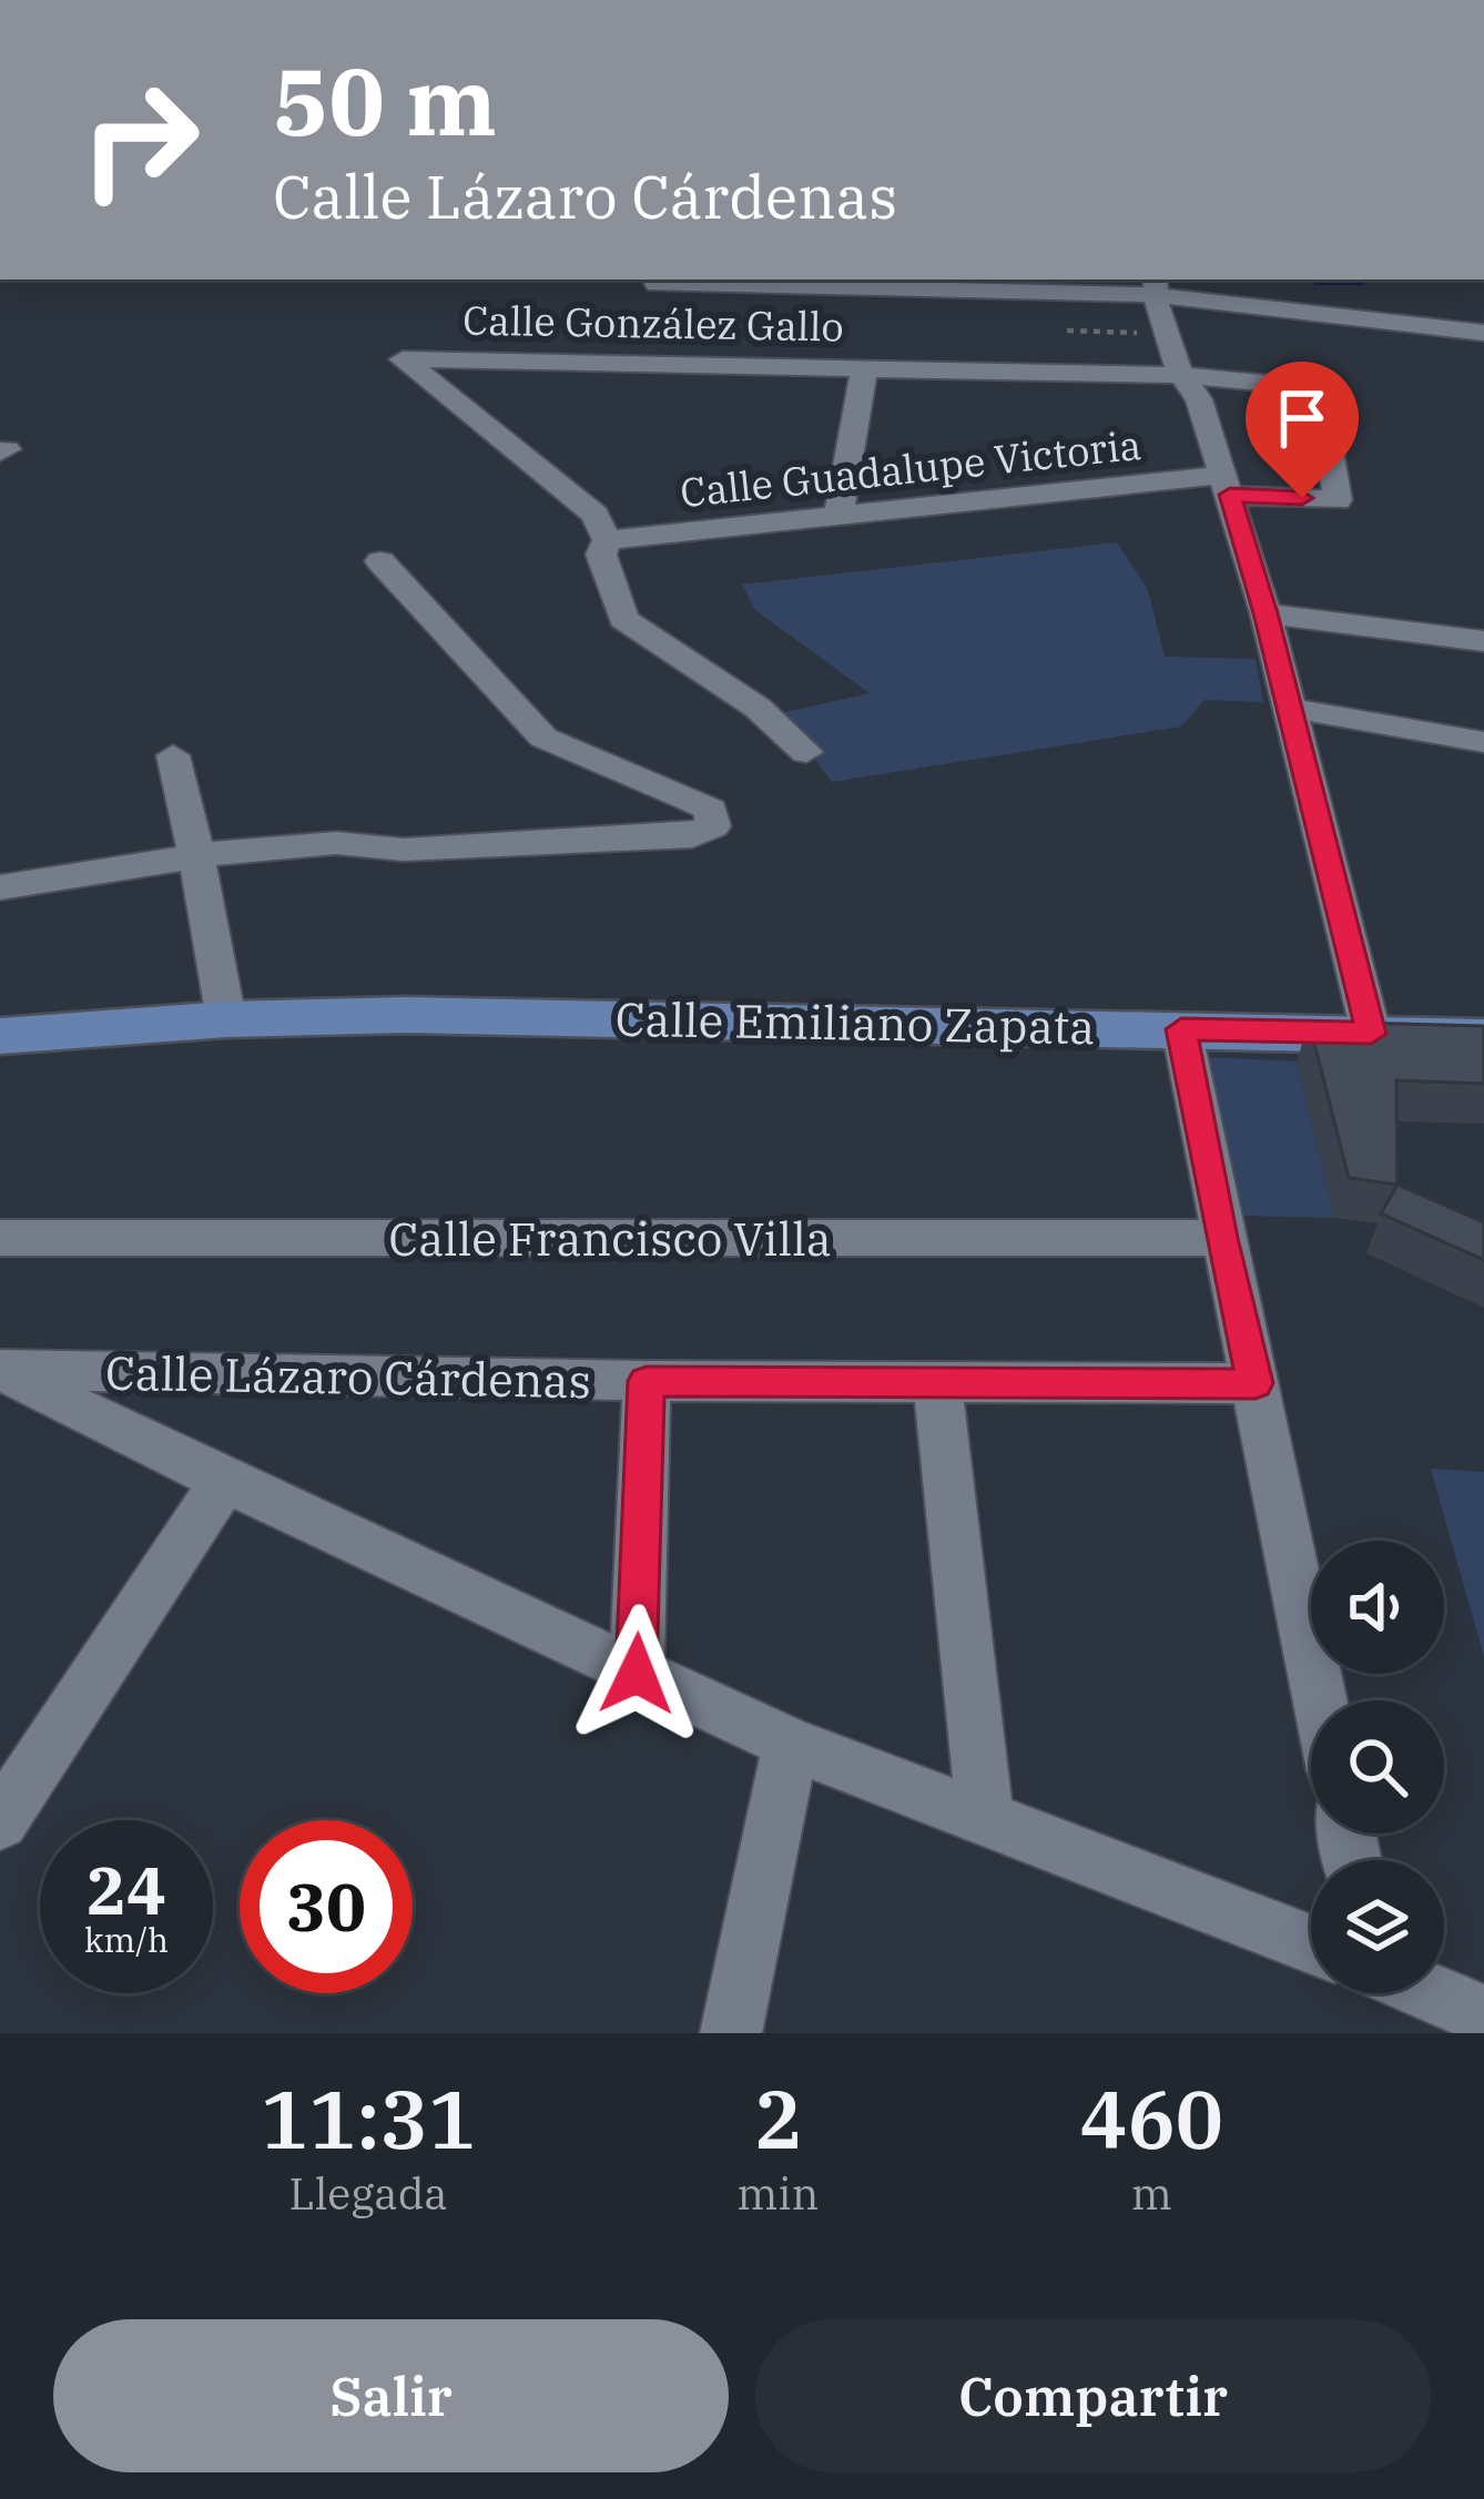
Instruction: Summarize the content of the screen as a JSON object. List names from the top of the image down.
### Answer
{
  "streets": {
    "main road": ["Calle Emiliano Zapata"],
    "street": [
      "Calle González Gallo",
      "Calle Guadalupe Victoria",
      "Calle Francisco Villa",
      "Calle Lázaro Cárdenas"
    ]
  },
  "crossings": [
    ["Calle González Gallo", "Calle Guadalupe Victoria"]
  ],
  "page": {
    "turn": ["50 m", "Calle Lázaro Cárdenas"],
    "speed": "24 km/h",
    "limit": "30",
    "eta": [
      "11:31",
      "Llegada",
      "2",
      "min",
      "460",
      "m"
    ],
    "buttons": ["Salir", "Compartir"]
  }
}
